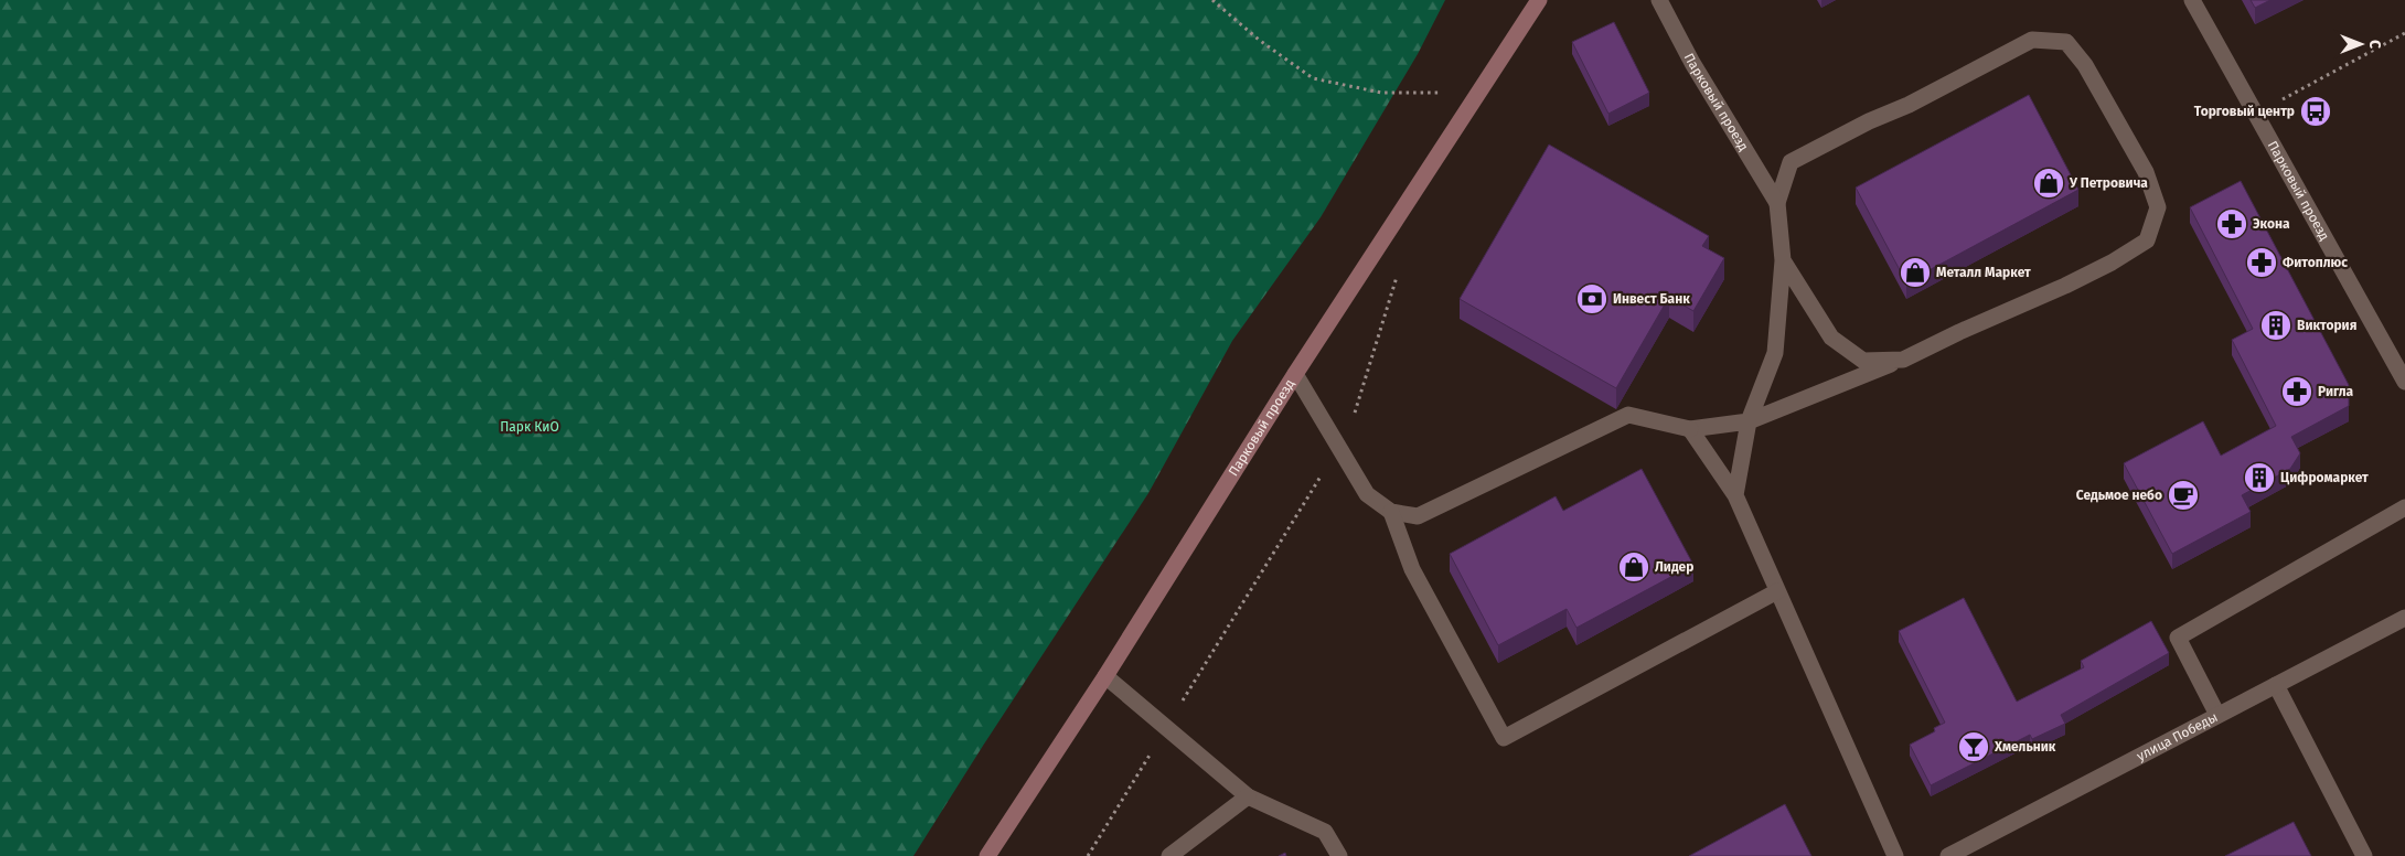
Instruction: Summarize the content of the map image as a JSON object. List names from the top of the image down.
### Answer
{
  "streets": {
    "street": ["Парковый проезд", "улица Победы"]
  },
  "parks": ["Парк КиО"],
  "places": {
    "bus stop": ["Торговый центр"],
    "shop": ["У Петровича", "Металл Маркет", "Лидер"],
    "pharmacy": ["Экона", "Фитоплюс", "Ригла"],
    "bank": ["Инвест Банк"],
    "building": ["Виктория", "Цифромаркет"],
    "cafe": ["Седьмое небо"],
    "bar": ["Хмельник"]
  },
  "north": "right"
}
